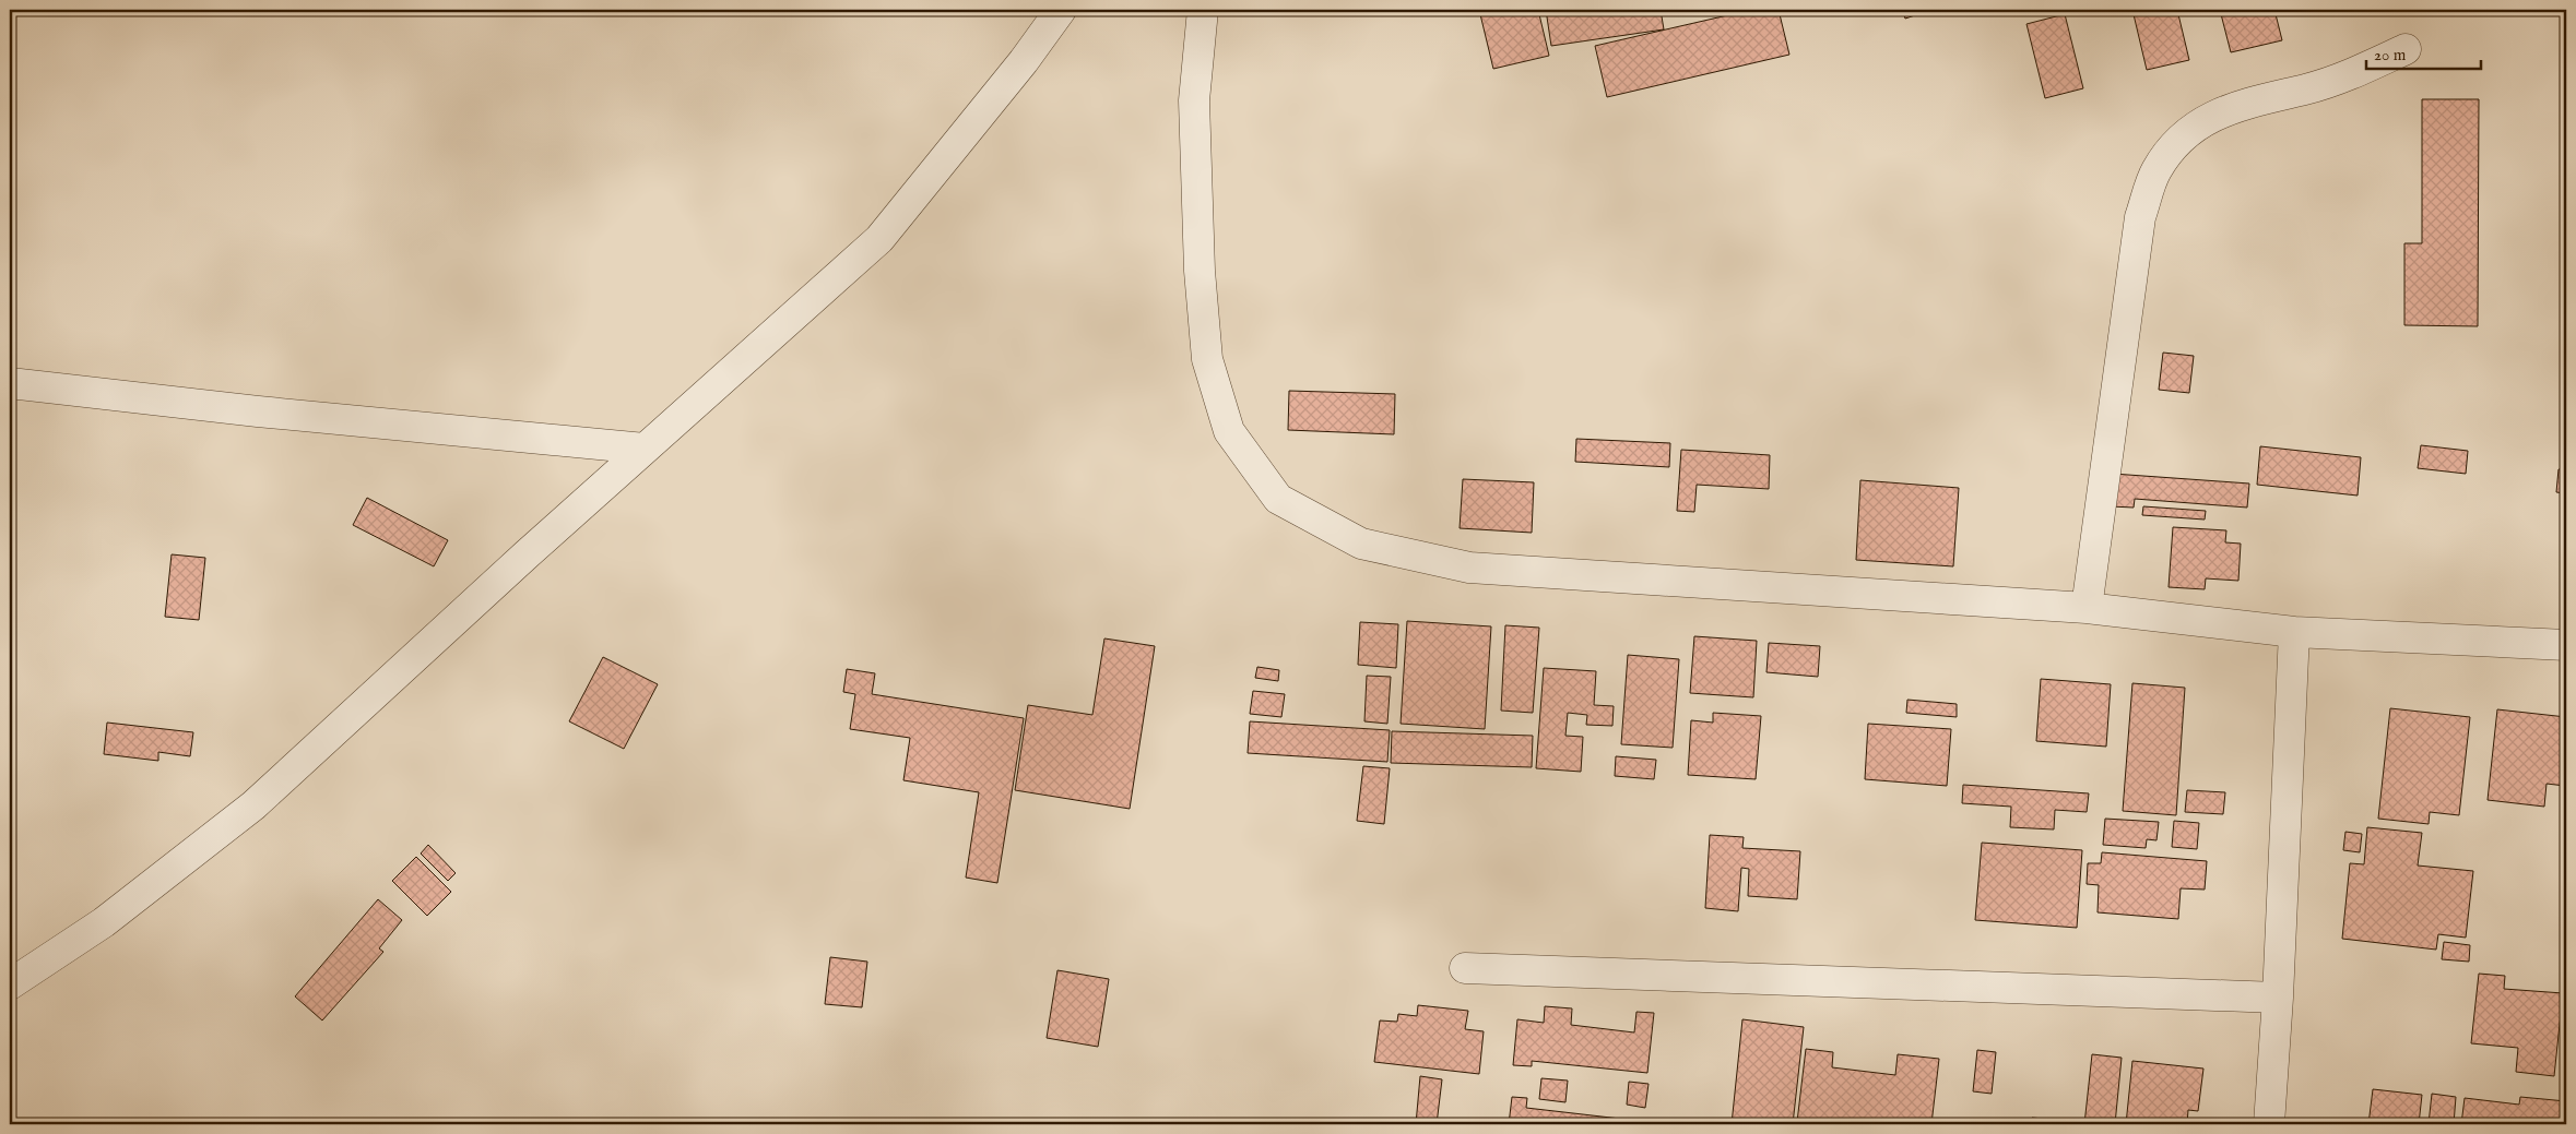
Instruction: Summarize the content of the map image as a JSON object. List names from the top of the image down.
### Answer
{
  "scale_bar": "20 m"
}
